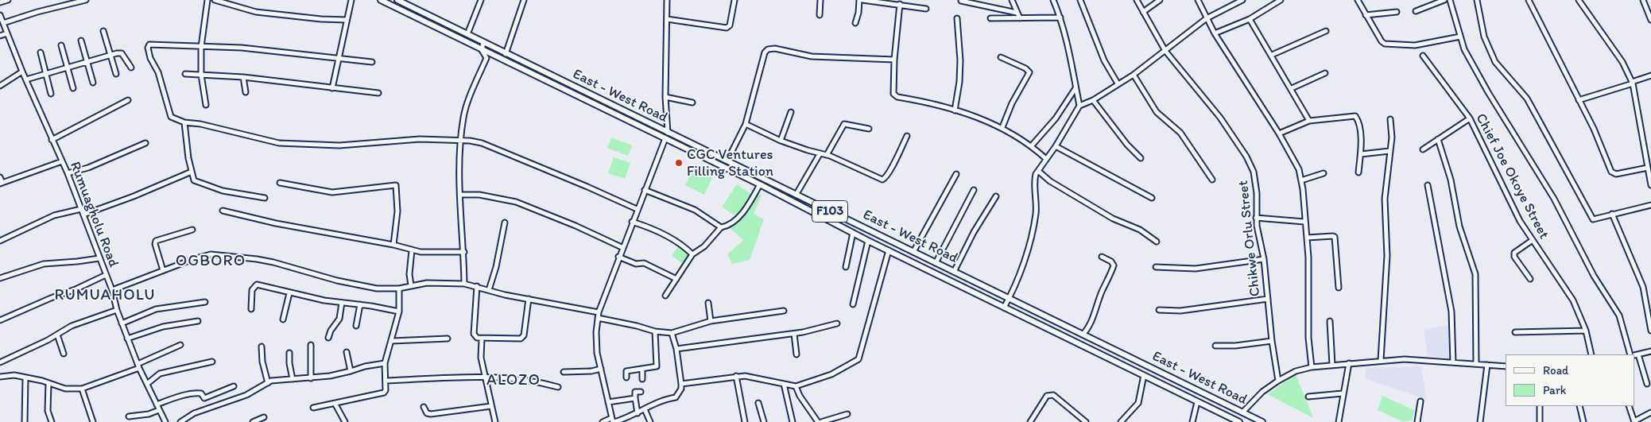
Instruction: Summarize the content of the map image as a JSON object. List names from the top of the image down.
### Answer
{
  "streets": {
    "main road": ["East - West Road", "F103"],
    "street": ["Chief Joe Okoye Street", "Rumuagholu Road", "Chikwe Orlu Street"]
  },
  "districts": ["OGBORO", "RUMUAHOLU", "ALOZO"],
  "places": ["CGC Ventures Filling Station"],
  "legend": ["Road", "Park"]
}
